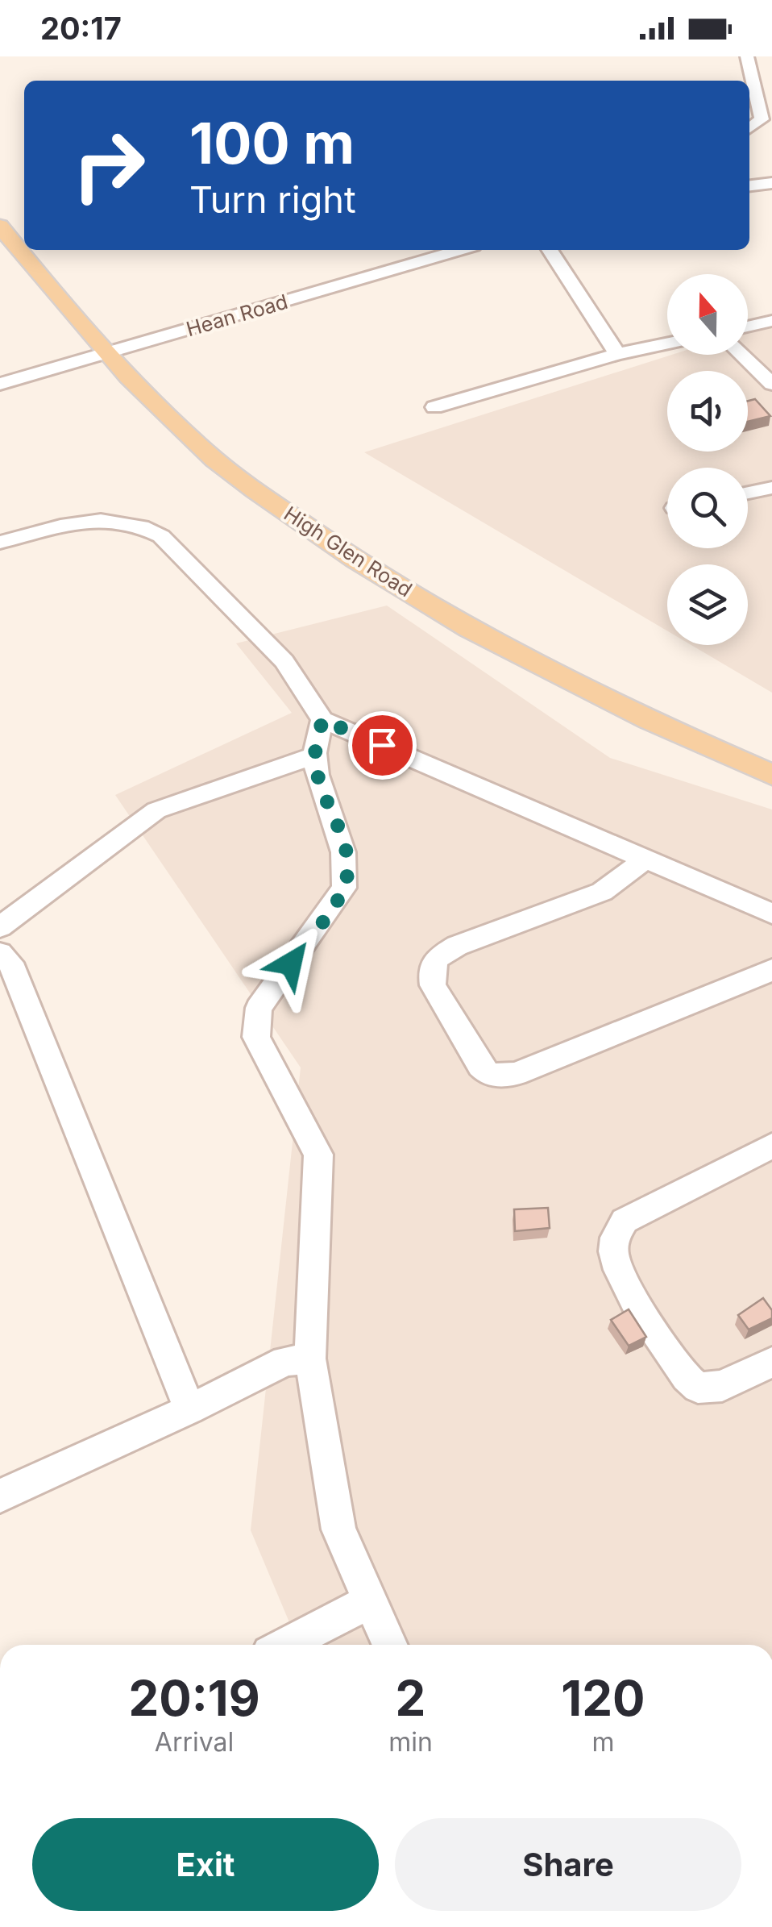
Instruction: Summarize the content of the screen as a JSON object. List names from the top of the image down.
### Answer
{
  "streets": {
    "main road": ["High Glen Road"],
    "street": ["Hean Road"]
  },
  "crossings": [
    ["Hean Road", "High Glen Road"]
  ],
  "north": "top",
  "page": {
    "status": "20:17",
    "turn": ["100 m", "Turn right"],
    "eta": [
      "20:19",
      "Arrival",
      "2",
      "min",
      "120",
      "m"
    ],
    "buttons": ["Exit", "Share"]
  }
}
